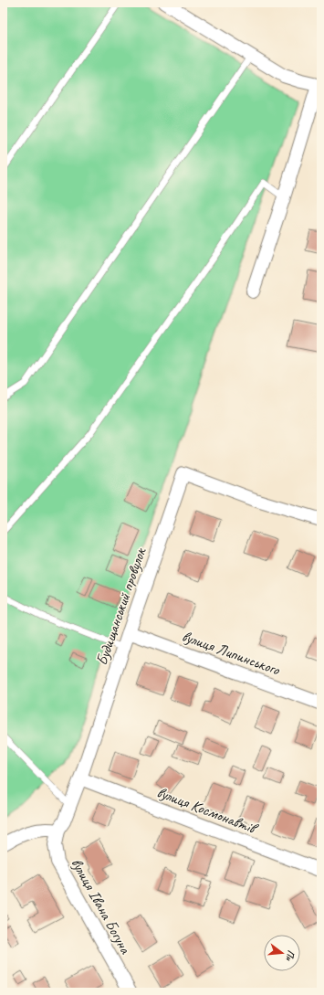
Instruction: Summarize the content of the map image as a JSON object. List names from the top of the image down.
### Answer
{
  "streets": {
    "street": [
      "Будищанський провулок",
      "вулиця Липинського",
      "вулиця Космонавтів",
      "вулиця Івана Богуна"
    ]
  },
  "crossings": [
    ["Будищанський провулок", "вулиця Липинського"],
    ["Будищанський провулок", "вулиця Космонавтів"],
    ["Будищанський провулок", "вулиця Івана Богуна"]
  ],
  "north": "right"
}
